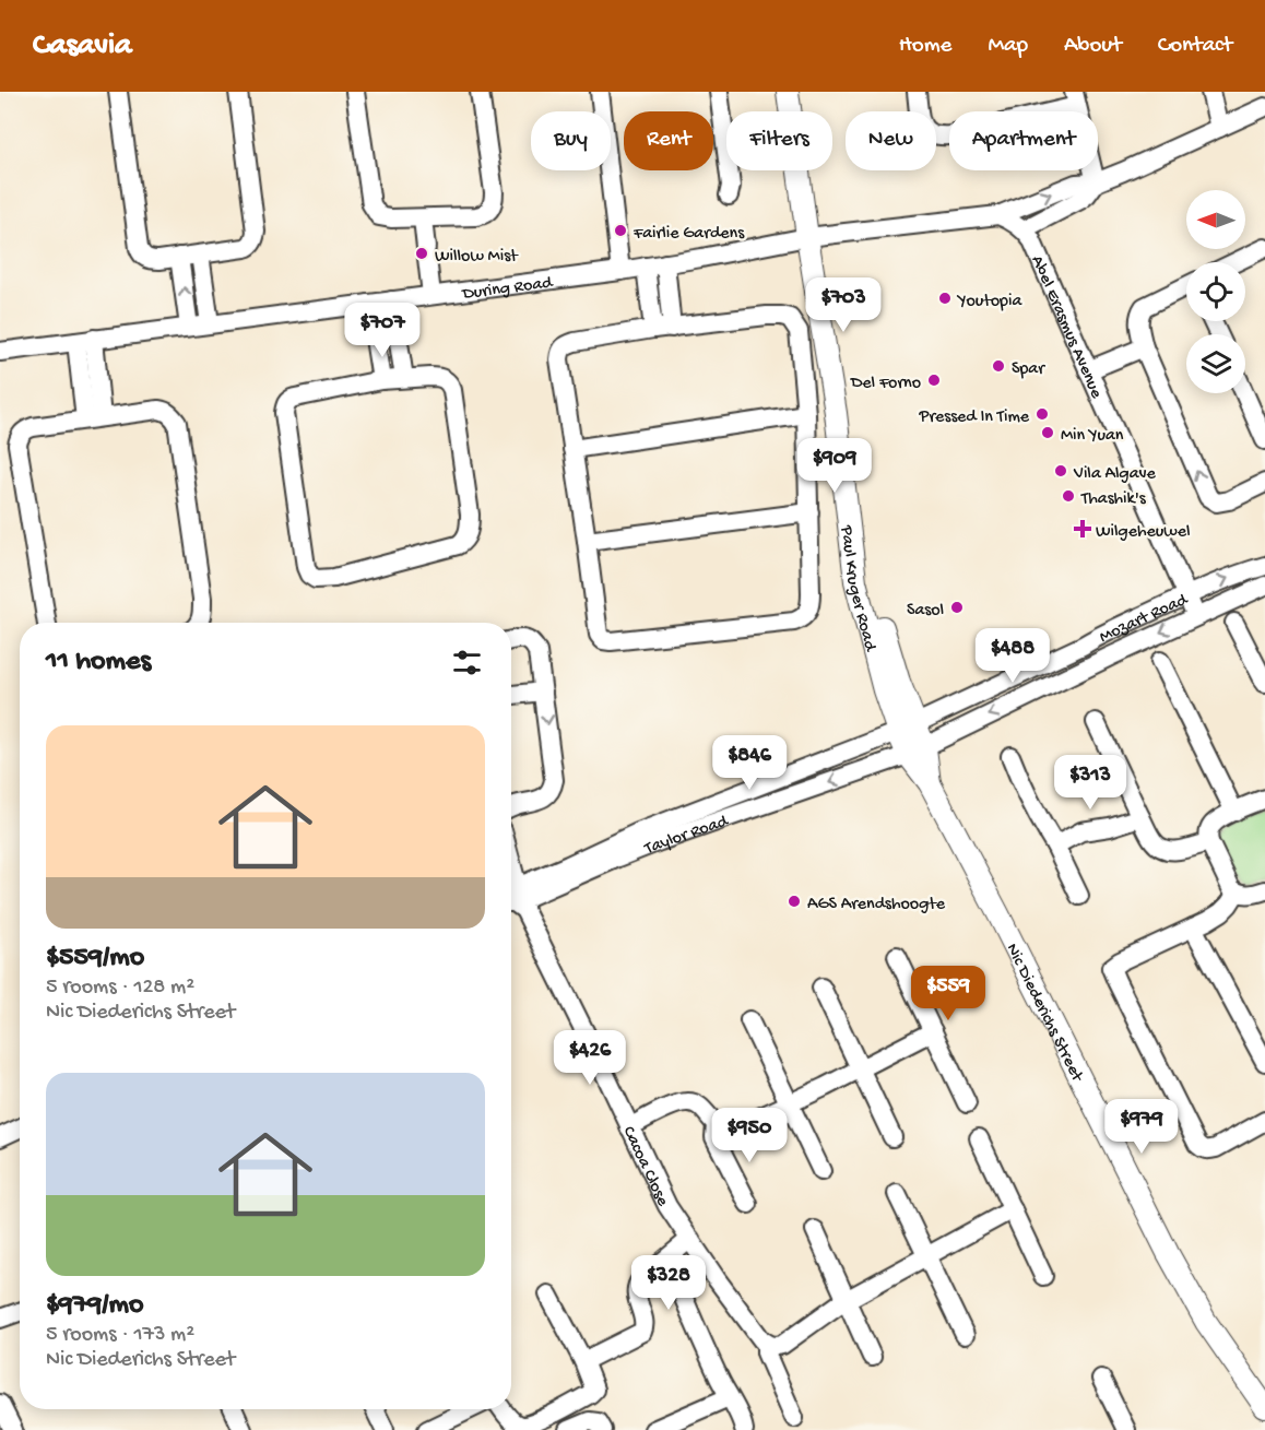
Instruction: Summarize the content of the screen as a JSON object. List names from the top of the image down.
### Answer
{
  "streets": {
    "street": [
      "During Road",
      "Abel Erasmus Avenue",
      "Paul Kruger Road",
      "Mozart Road",
      "Taylor Road",
      "Nic Diederichs Street",
      "Cacoa Close"
    ]
  },
  "crossings": [
    ["During Road", "Paul Kruger Road"],
    ["Abel Erasmus Avenue", "Mozart Road"],
    ["Paul Kruger Road", "Mozart Road"],
    ["Paul Kruger Road", "Taylor Road"],
    ["Paul Kruger Road", "Nic Diederichs Street"],
    ["Mozart Road", "Taylor Road"],
    ["Mozart Road", "Nic Diederichs Street"],
    ["Taylor Road", "Nic Diederichs Street"],
    ["Taylor Road", "Cacoa Close"]
  ],
  "places": {
    "other": [
      "Fairlie Gardens",
      "Willow Mist",
      "Youtopia",
      "Spar",
      "Del Forno",
      "Pressed In Time",
      "Min Yuan",
      "Vila Algave",
      "Thashik's",
      "Sasol",
      "AGS Arendshoogte"
    ],
    "health": ["Wilgeheuwel"]
  },
  "north": "left",
  "page": {
    "header": "Casavia",
    "nav": [
      "Home",
      "Map",
      "About",
      "Contact"
    ],
    "chip": [
      "Buy",
      "Rent",
      "Filters",
      "New",
      "Apartment"
    ],
    "price": [
      "$703",
      "$707",
      "$909",
      "$488",
      "$846",
      "$313",
      "$559",
      "$426",
      "$979",
      "$950",
      "$328"
    ],
    "heading": "11 homes",
    "list": [
      {
        "name": "$559/mo",
        "note": "5 rooms · 128 m² · Nic Diederichs Street"
      },
      {
        "name": "$979/mo",
        "note": "5 rooms · 173 m² · Nic Diederichs Street"
      }
    ]
  }
}
